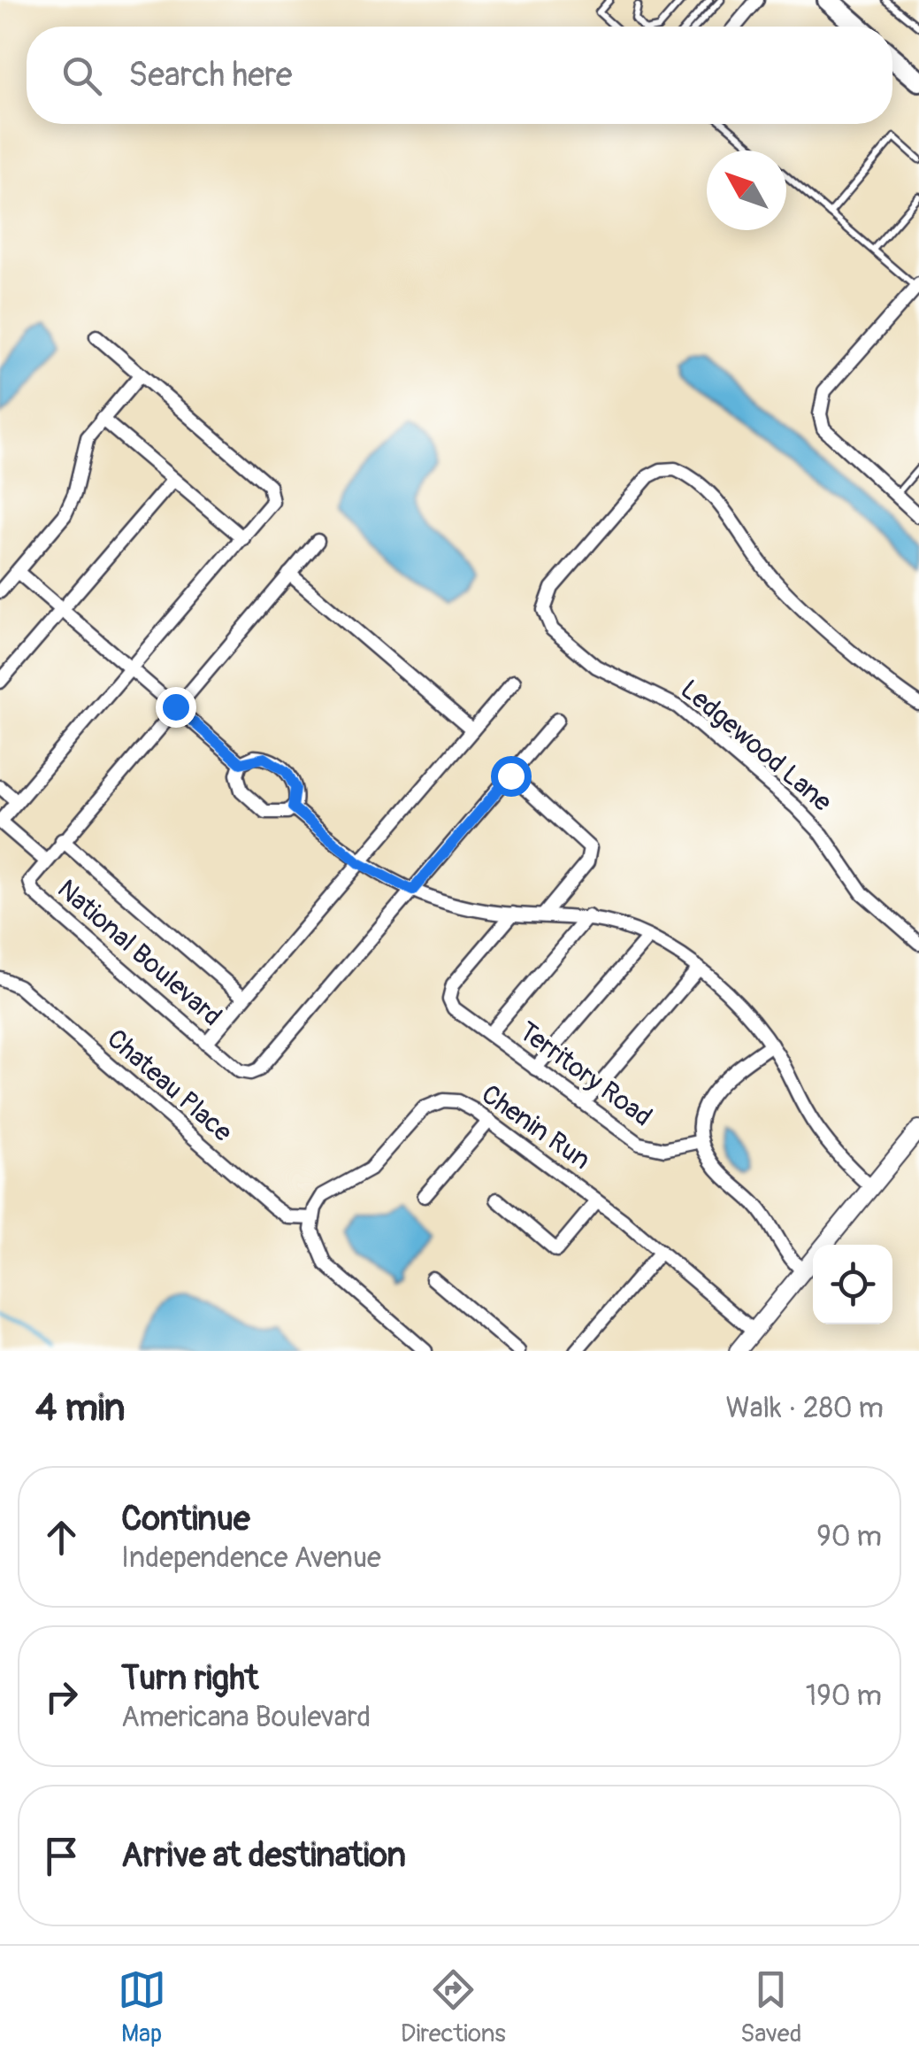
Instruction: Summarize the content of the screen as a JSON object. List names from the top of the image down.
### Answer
{
  "streets": {
    "street": [
      "Ledgewood Lane",
      "National Boulevard",
      "Territory Road",
      "Chateau Place",
      "Chenin Run"
    ]
  },
  "crossings": [
    ["Chateau Place", "Chenin Run"]
  ],
  "north": "top left",
  "page": {
    "search": "Search here",
    "heading": ["4 min", "Walk · 280 m"],
    "list": [
      ["Continue", "Independence Avenue", "90 m"],
      ["Turn right", "Americana Boulevard", "190 m"],
      "Arrive at destination"
    ],
    "nav": ["Map", "Directions", "Saved"]
  }
}
